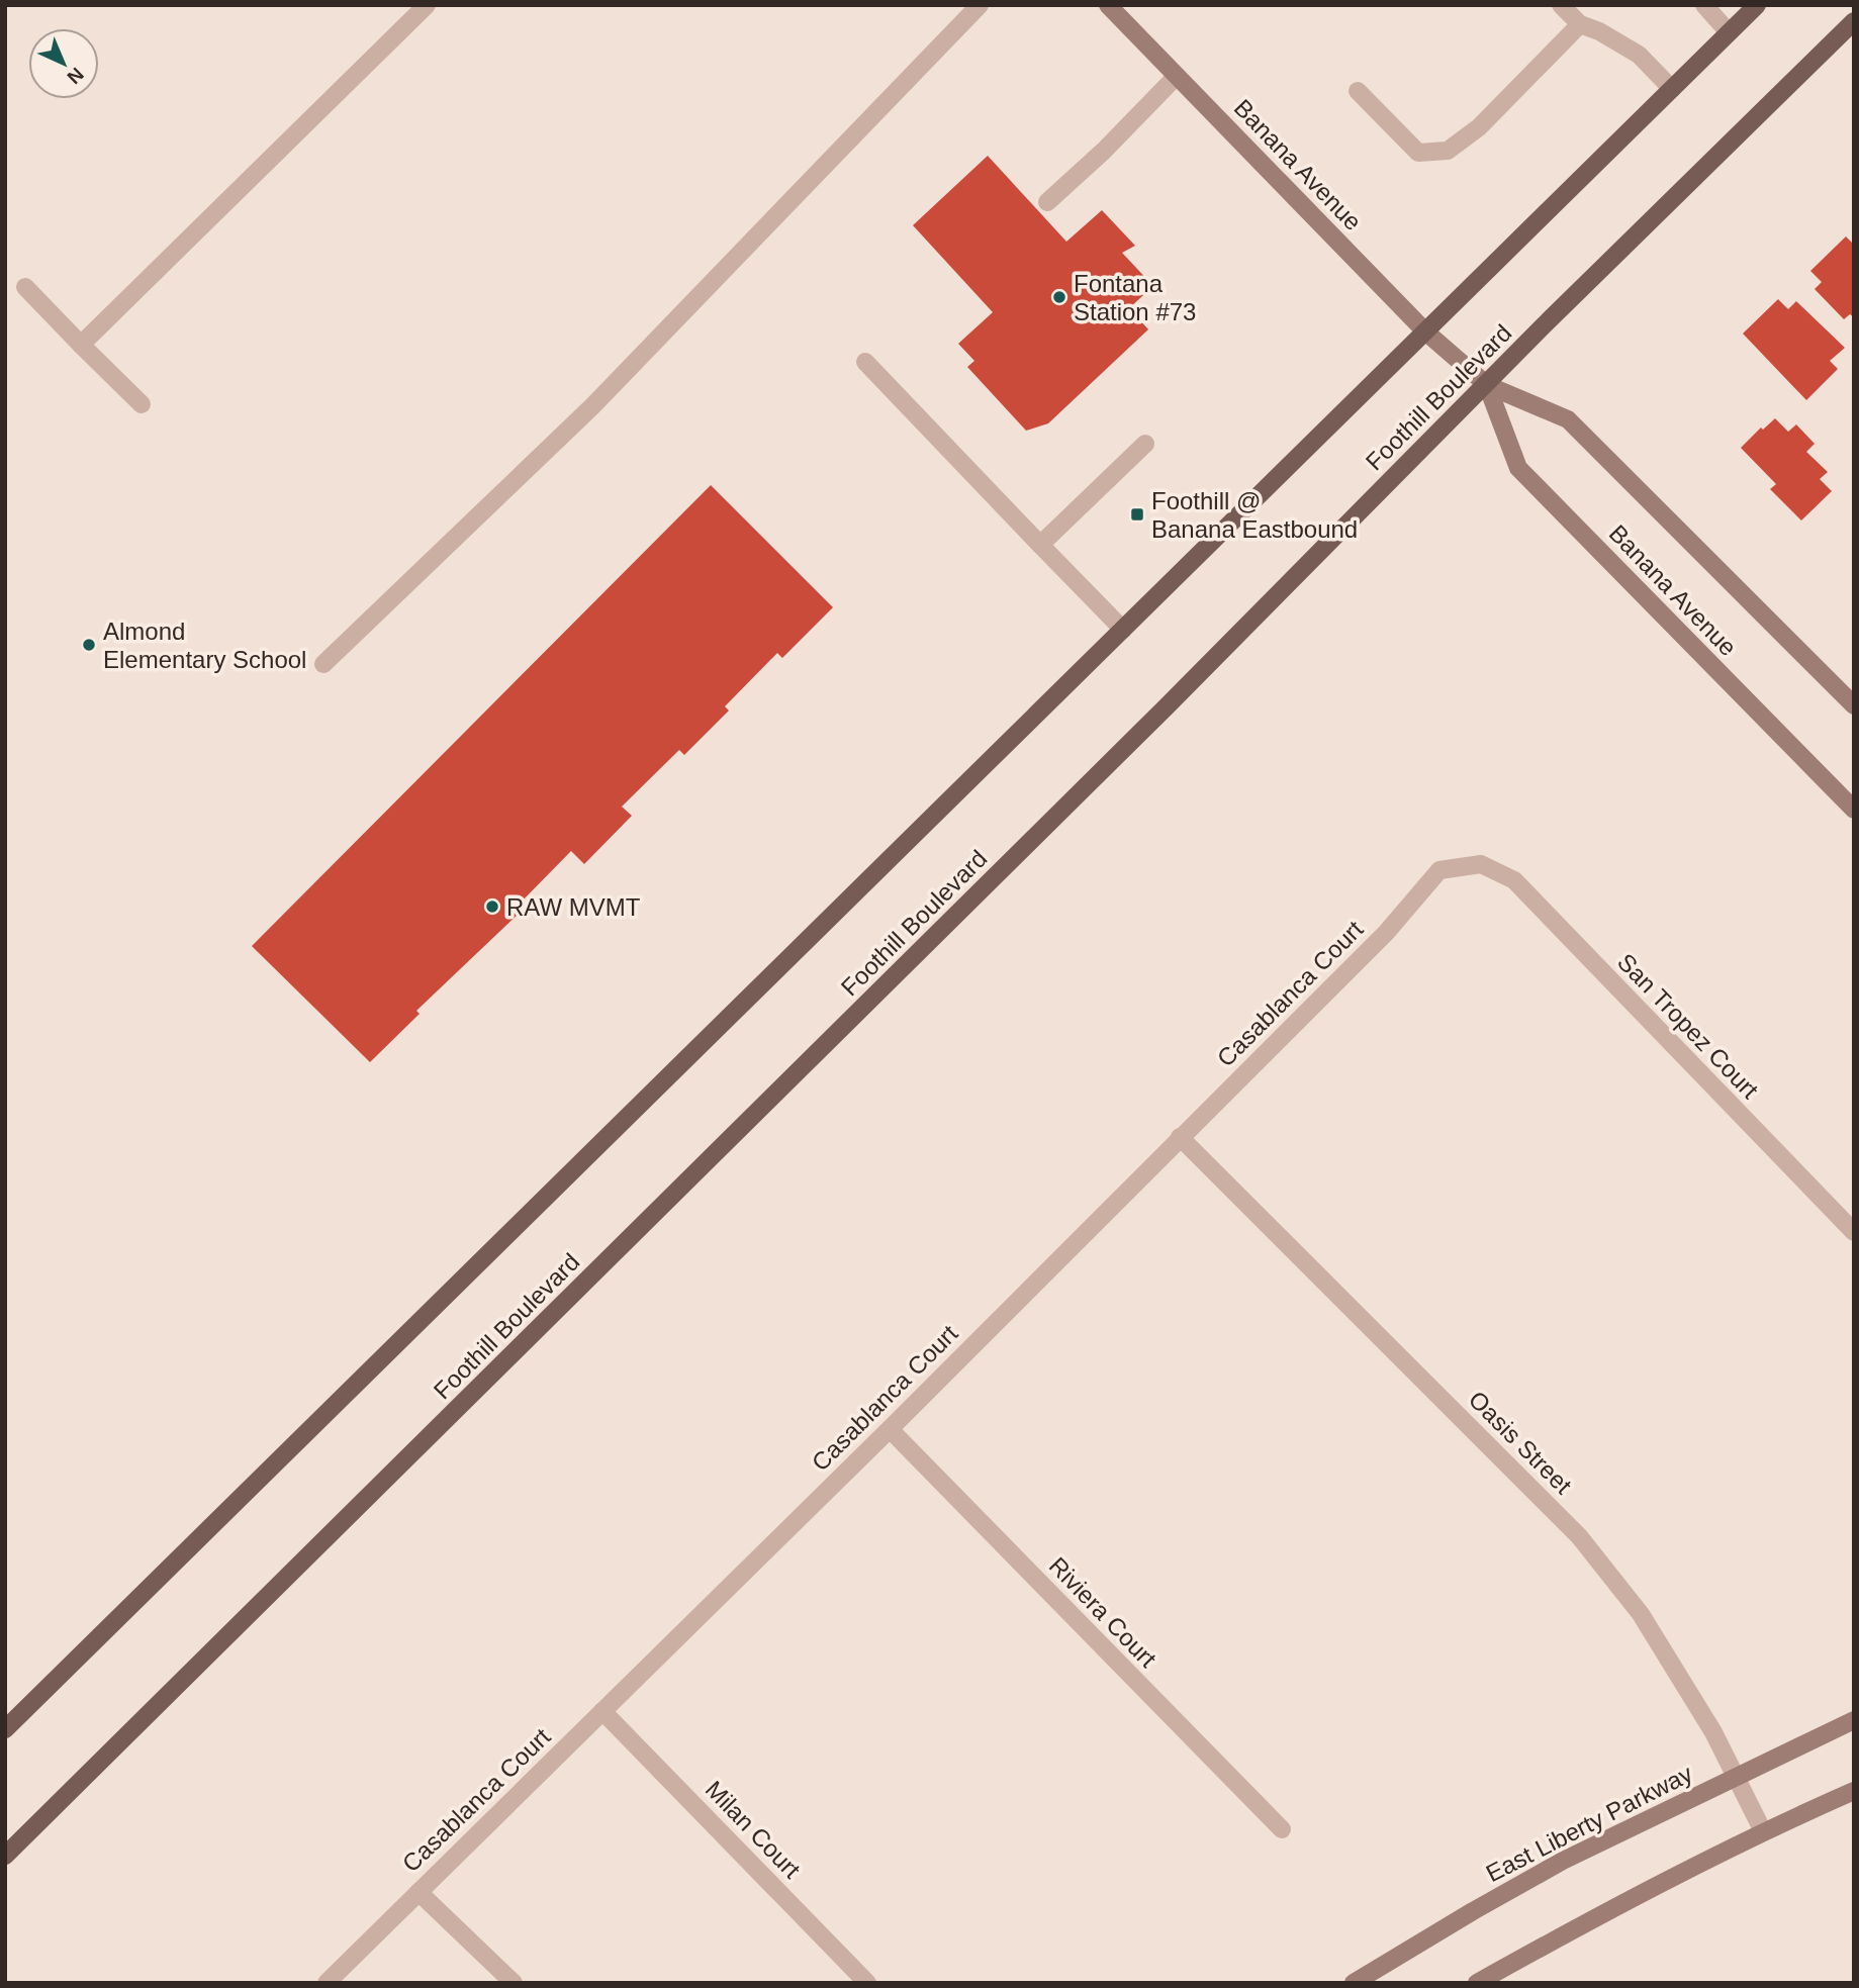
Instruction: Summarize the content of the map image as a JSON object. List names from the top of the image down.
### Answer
{
  "streets": {
    "main road": ["Foothill Boulevard"],
    "street": [
      "Banana Avenue",
      "Casablanca Court",
      "San Tropez Court",
      "Oasis Street",
      "Riviera Court",
      "East Liberty Parkway",
      "Milan Court"
    ]
  },
  "crossings": [
    ["Banana Avenue", "Foothill Boulevard"],
    ["Casablanca Court", "San Tropez Court"],
    ["Casablanca Court", "Oasis Street"],
    ["Casablanca Court", "Riviera Court"],
    ["Casablanca Court", "Milan Court"],
    ["Oasis Street", "East Liberty Parkway"]
  ],
  "places": {
    "other": ["Fontana Station #73", "Almond Elementary School", "RAW MVMT"],
    "transit": ["Foothill @ Banana Eastbound"]
  },
  "north": "bottom right"
}
